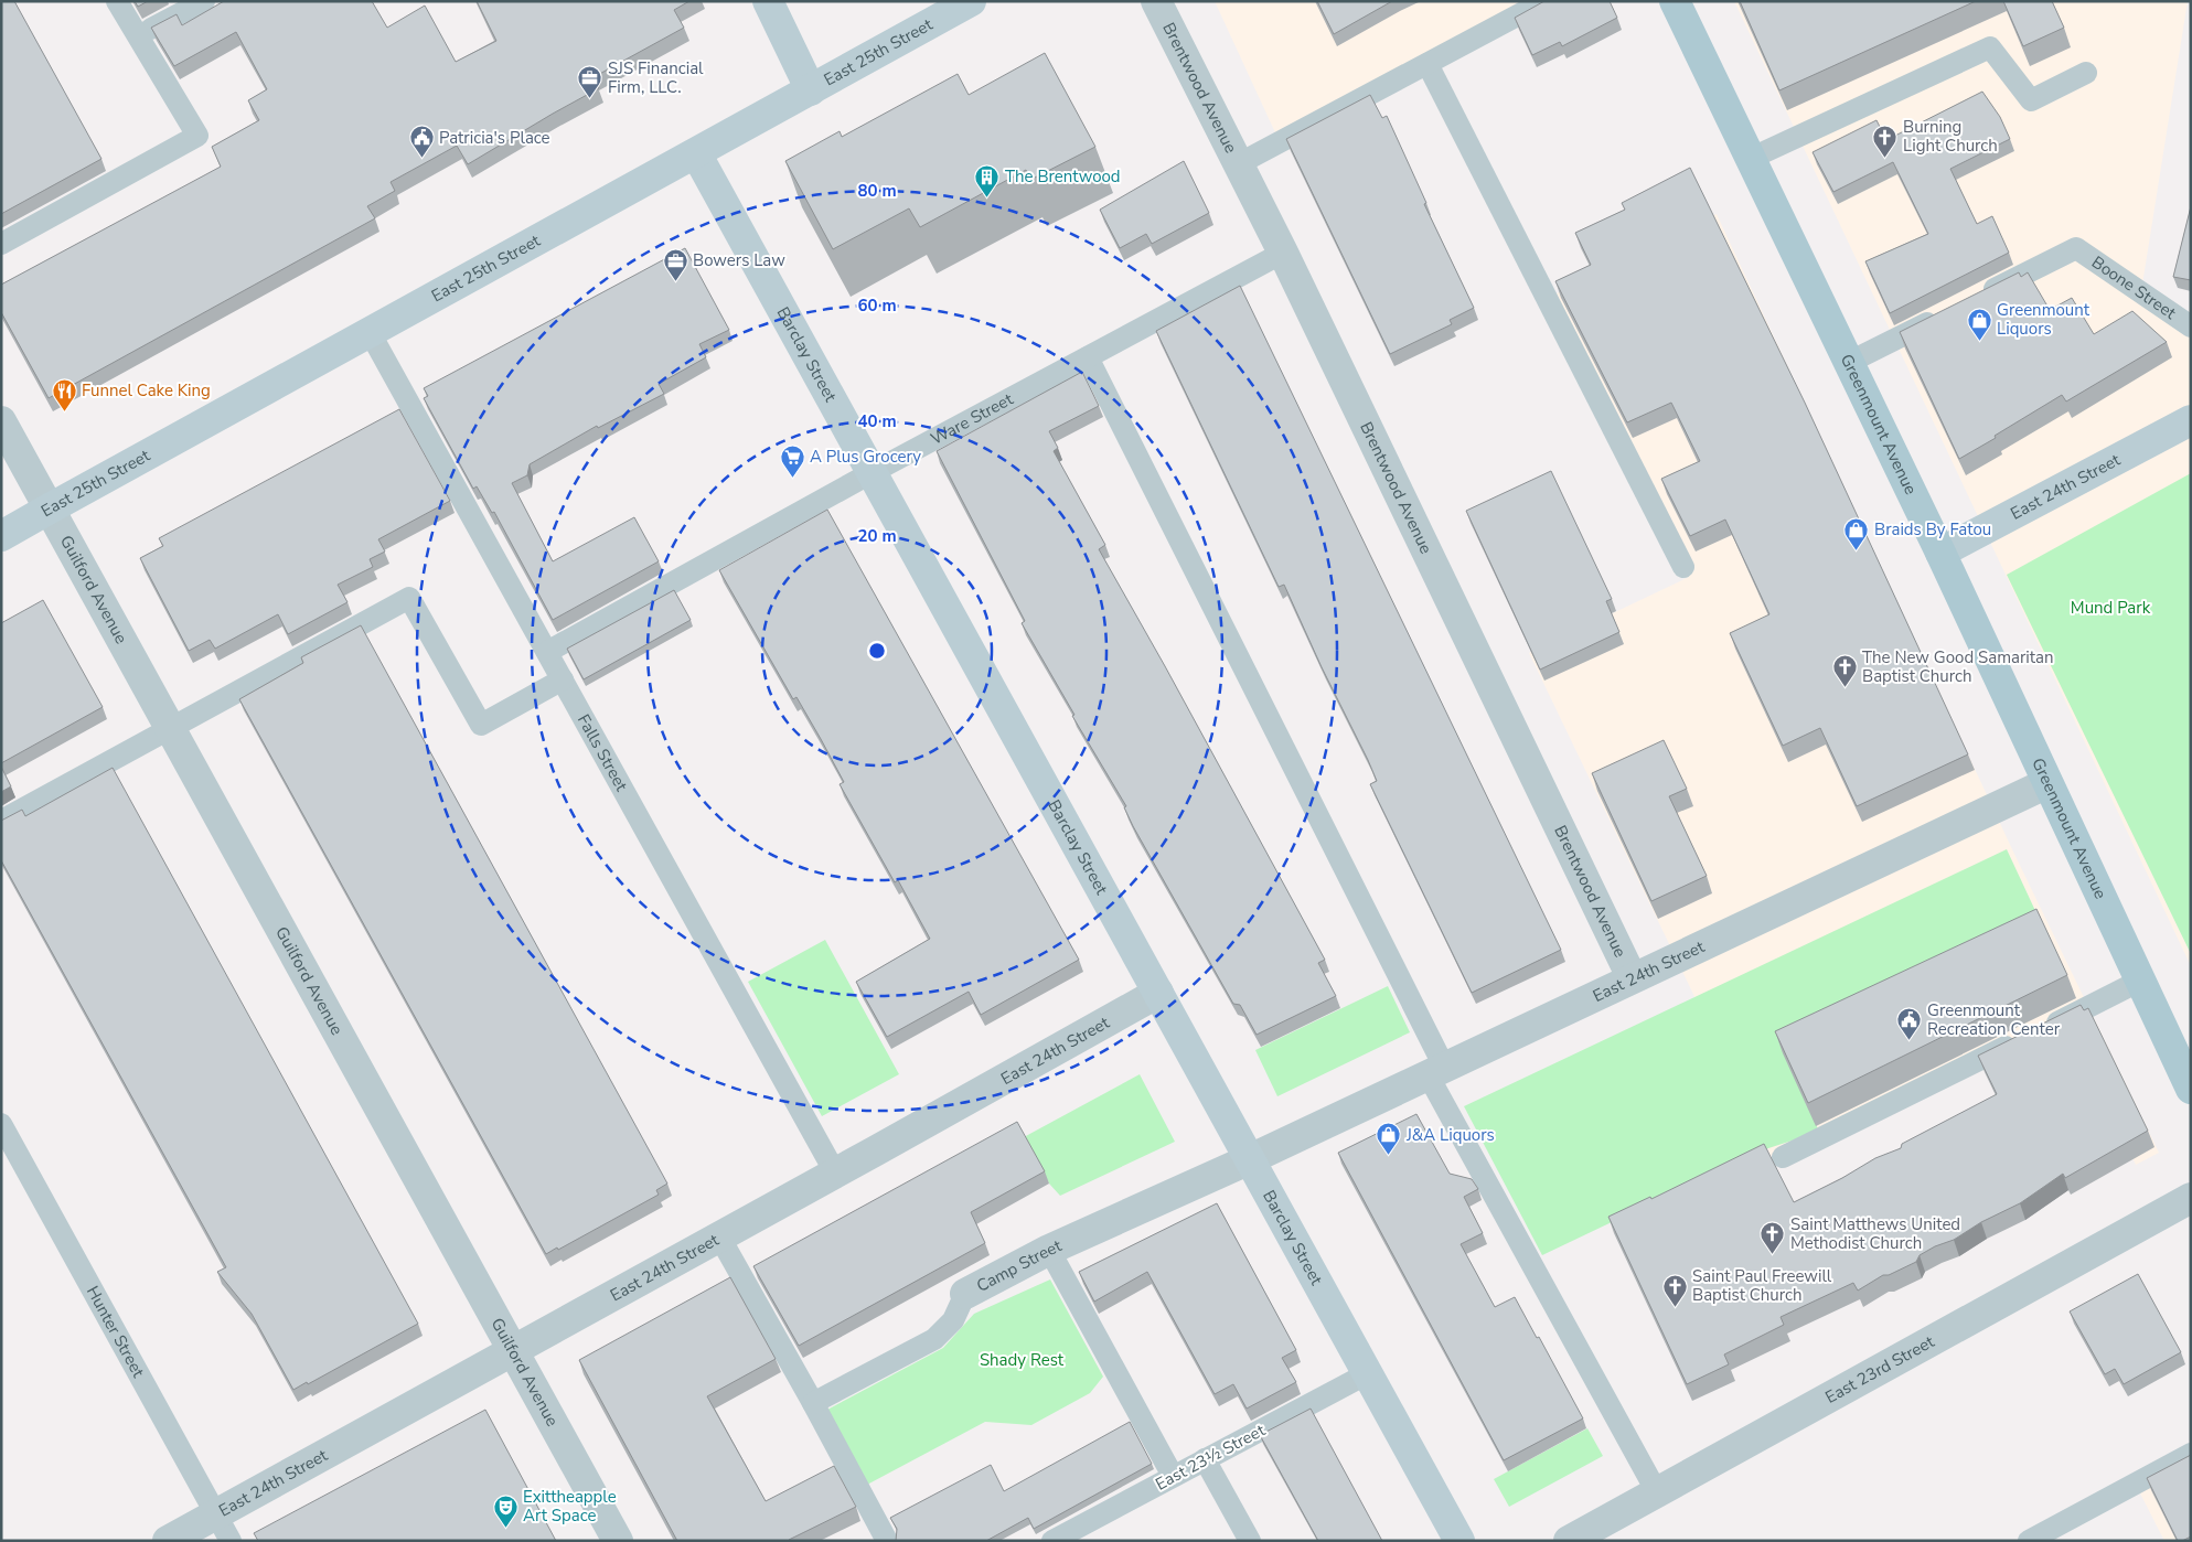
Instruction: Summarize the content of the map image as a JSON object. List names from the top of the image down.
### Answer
{
  "streets": {
    "main road": ["Greenmount Avenue"],
    "street": [
      "East 25th Street",
      "Brentwood Avenue",
      "Barclay Street",
      "East 24th Street",
      "Guilford Avenue",
      "Camp Street",
      "East 23rd Street"
    ],
    "lane": [
      "Boone Street",
      "Ware Street",
      "Falls Street",
      "Hunter Street",
      "East 23½ Street"
    ]
  },
  "crossings": [
    ["East 25th Street", "Barclay Street"],
    ["East 25th Street", "Guilford Avenue"],
    ["East 25th Street", "Falls Street"],
    ["Brentwood Avenue", "Ware Street"],
    ["Brentwood Avenue", "East 24th Street"],
    ["Barclay Street", "Ware Street"],
    ["Barclay Street", "East 24th Street"],
    ["Barclay Street", "Camp Street"],
    ["Barclay Street", "East 23½ Street"],
    ["Ware Street", "Falls Street"],
    ["Greenmount Avenue", "East 24th Street"],
    ["East 24th Street", "Guilford Avenue"],
    ["East 24th Street", "Falls Street"],
    ["East 24th Street", "Camp Street"],
    ["East 24th Street", "Hunter Street"]
  ],
  "parks": ["Mund Park", "Shady Rest"],
  "places": {
    "office": ["SJS Financial Firm, LLC.", "Bowers Law"],
    "church": [
      "Burning Light Church",
      "The New Good Samaritan Baptist Church",
      "Saint Matthews United Methodist Church",
      "Saint Paul Freewill Baptist Church"
    ],
    "public building": ["Patricia's Place", "Greenmount Recreation Center"],
    "building": ["The Brentwood"],
    "shop": ["Greenmount Liquors", "Braids By Fatou", "J&A Liquors"],
    "restaurant": ["Funnel Cake King"],
    "supermarket": ["A Plus Grocery"],
    "theatre": ["Exittheapple Art Space"]
  },
  "rings": [
    "80 m",
    "60 m",
    "40 m",
    "20 m"
  ]
}
